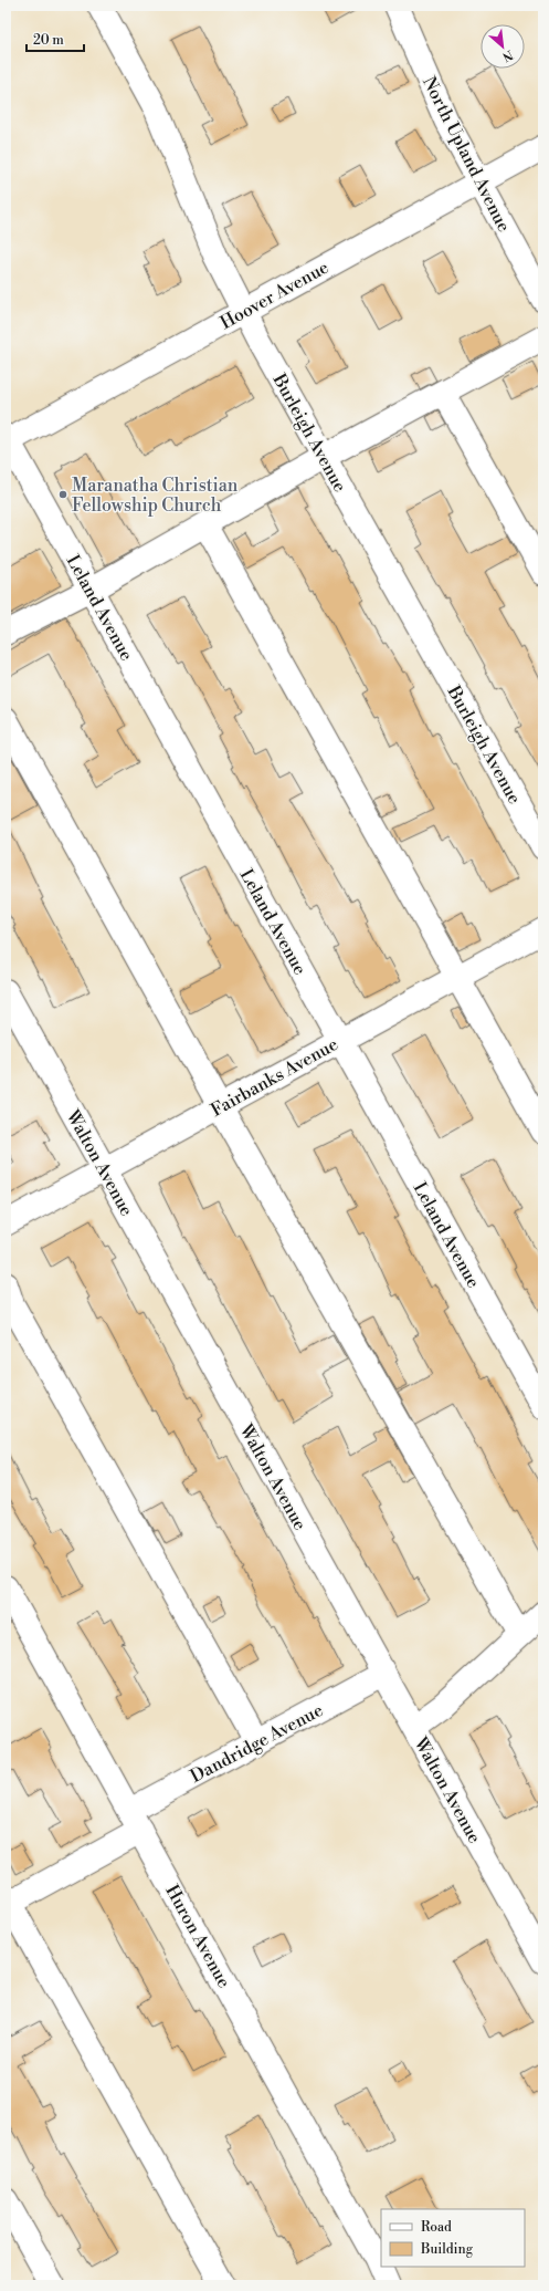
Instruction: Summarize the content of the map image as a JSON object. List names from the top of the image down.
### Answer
{
  "streets": {
    "street": [
      "North Upland Avenue",
      "Hoover Avenue",
      "Burleigh Avenue",
      "Leland Avenue",
      "Fairbanks Avenue",
      "Walton Avenue",
      "Dandridge Avenue",
      "Huron Avenue"
    ]
  },
  "crossings": [
    ["North Upland Avenue", "Hoover Avenue"],
    ["Hoover Avenue", "Burleigh Avenue"],
    ["Hoover Avenue", "Leland Avenue"],
    ["Leland Avenue", "Fairbanks Avenue"],
    ["Fairbanks Avenue", "Walton Avenue"],
    ["Walton Avenue", "Dandridge Avenue"],
    ["Dandridge Avenue", "Huron Avenue"]
  ],
  "places": ["Maranatha Christian Fellowship Church"],
  "legend": ["Road", "Building"],
  "scale_bar": "20 m",
  "north": "bottom right"
}
